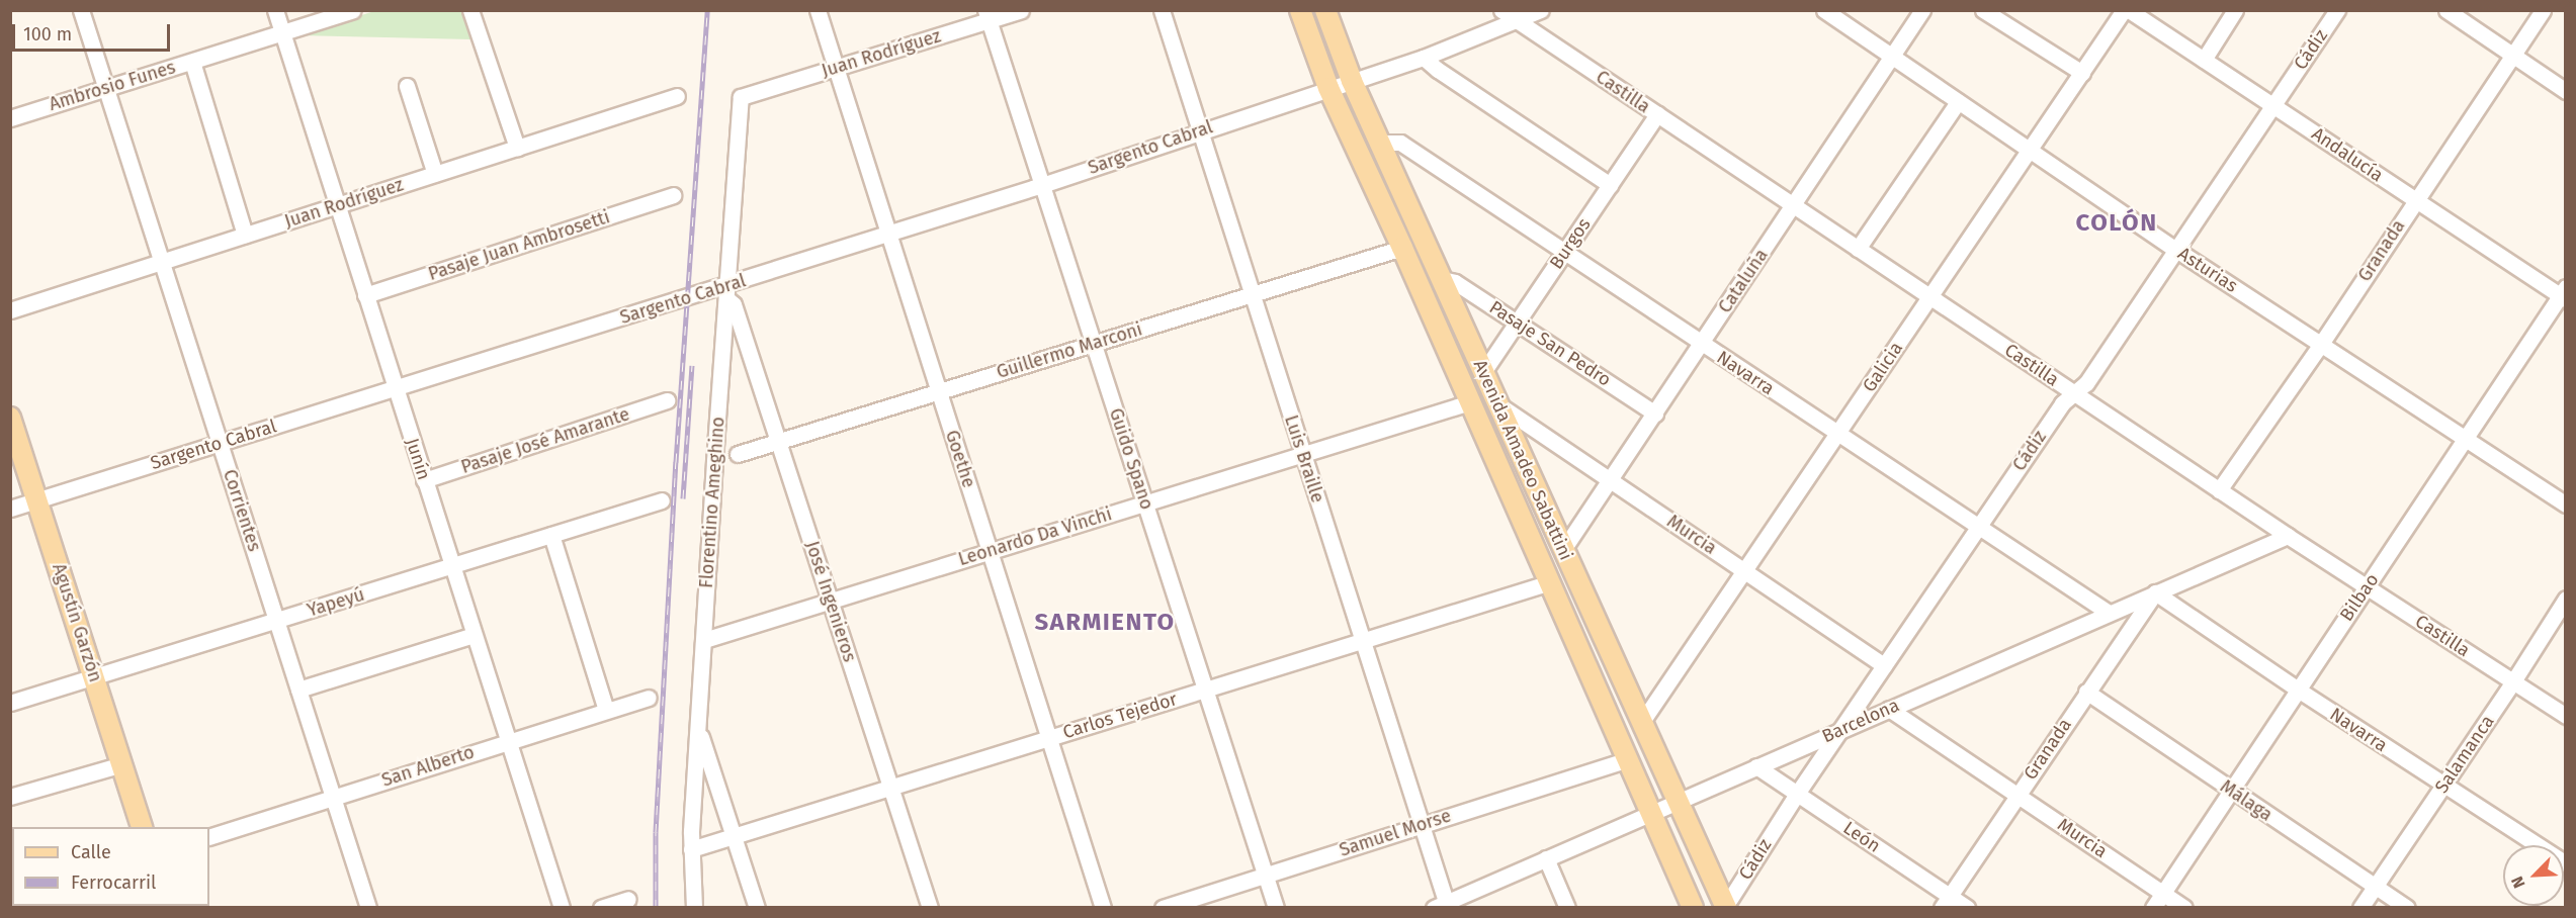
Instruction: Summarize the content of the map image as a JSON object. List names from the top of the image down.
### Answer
{
  "streets": {
    "main road": ["Avenida Amadeo Sabattini", "Agustín Garzón"],
    "street": [
      "Cádiz",
      "Juan Rodríguez",
      "Ambrosio Funes",
      "Castilla",
      "Sargento Cabral",
      "Andalucía",
      "Burgos",
      "Pasaje Juan Ambrosetti",
      "Granada",
      "Asturias",
      "Cataluña",
      "Pasaje San Pedro",
      "Guillermo Marconi",
      "Galicia",
      "Navarra",
      "Pasaje José Amarante",
      "Junín",
      "Goethe",
      "Guido Spano",
      "Luis Braille",
      "Florentino Ameghino",
      "Corrientes",
      "Murcia",
      "Leonardo Da Vinchi",
      "Bilbao",
      "José Ingenieros",
      "Yapeyú",
      "Carlos Tejedor",
      "Barcelona",
      "Salamanca",
      "San Alberto",
      "Málaga",
      "Samuel Morse",
      "León"
    ]
  },
  "crossings": [
    ["Cádiz", "Castilla"],
    ["Cádiz", "Andalucía"],
    ["Cádiz", "Asturias"],
    ["Cádiz", "Navarra"],
    ["Cádiz", "Avenida Amadeo Sabattini"],
    ["Cádiz", "Murcia"],
    ["Cádiz", "Barcelona"],
    ["Cádiz", "León"],
    ["Juan Rodríguez", "Junín"],
    ["Juan Rodríguez", "Goethe"],
    ["Juan Rodríguez", "Guido Spano"],
    ["Juan Rodríguez", "Florentino Ameghino"],
    ["Juan Rodríguez", "Corrientes"],
    ["Ambrosio Funes", "Junín"],
    ["Ambrosio Funes", "Corrientes"],
    ["Castilla", "Sargento Cabral"],
    ["Castilla", "Burgos"],
    ["Castilla", "Granada"],
    ["Castilla", "Cataluña"],
    ["Castilla", "Galicia"],
    ["Castilla", "Bilbao"],
    ["Castilla", "Barcelona"],
    ["Castilla", "Salamanca"],
    ["Sargento Cabral", "Junín"],
    ["Sargento Cabral", "Goethe"],
    ["Sargento Cabral", "Guido Spano"],
    ["Sargento Cabral", "Luis Braille"],
    ["Sargento Cabral", "Avenida Amadeo Sabattini"],
    ["Sargento Cabral", "Florentino Ameghino"],
    ["Sargento Cabral", "Corrientes"],
    ["Sargento Cabral", "José Ingenieros"],
    ["Sargento Cabral", "Agustín Garzón"],
    ["Andalucía", "Granada"],
    ["Andalucía", "Bilbao"],
    ["Burgos", "Pasaje San Pedro"],
    ["Burgos", "Navarra"],
    ["Burgos", "Avenida Amadeo Sabattini"],
    ["Pasaje Juan Ambrosetti", "Junín"],
    ["Granada", "Asturias"],
    ["Granada", "Navarra"],
    ["Granada", "Murcia"],
    ["Granada", "Barcelona"],
    ["Granada", "Málaga"],
    ["Granada", "León"],
    ["Asturias", "Cataluña"],
    ["Asturias", "Galicia"],
    ["Asturias", "Bilbao"],
    ["Cataluña", "Pasaje San Pedro"],
    ["Cataluña", "Navarra"],
    ["Cataluña", "Avenida Amadeo Sabattini"],
    ["Cataluña", "Murcia"],
    ["Pasaje San Pedro", "Avenida Amadeo Sabattini"],
    ["Guillermo Marconi", "Goethe"],
    ["Guillermo Marconi", "Guido Spano"],
    ["Guillermo Marconi", "Luis Braille"],
    ["Guillermo Marconi", "Avenida Amadeo Sabattini"],
    ["Guillermo Marconi", "José Ingenieros"],
    ["Galicia", "Navarra"],
    ["Galicia", "Avenida Amadeo Sabattini"],
    ["Galicia", "Murcia"],
    ["Navarra", "Avenida Amadeo Sabattini"],
    ["Navarra", "Bilbao"],
    ["Navarra", "Barcelona"],
    ["Navarra", "Salamanca"],
    ["Pasaje José Amarante", "Junín"],
    ["Junín", "Yapeyú"],
    ["Junín", "San Alberto"],
    ["Goethe", "Leonardo Da Vinchi"],
    ["Goethe", "Carlos Tejedor"],
    ["Guido Spano", "Leonardo Da Vinchi"],
    ["Guido Spano", "Carlos Tejedor"],
    ["Guido Spano", "Samuel Morse"],
    ["Luis Braille", "Leonardo Da Vinchi"],
    ["Luis Braille", "Carlos Tejedor"],
    ["Luis Braille", "Barcelona"],
    ["Luis Braille", "Samuel Morse"],
    ["Avenida Amadeo Sabattini", "Murcia"],
    ["Avenida Amadeo Sabattini", "Leonardo Da Vinchi"],
    ["Avenida Amadeo Sabattini", "Carlos Tejedor"],
    ["Avenida Amadeo Sabattini", "Barcelona"],
    ["Avenida Amadeo Sabattini", "Samuel Morse"],
    ["Florentino Ameghino", "Leonardo Da Vinchi"],
    ["Florentino Ameghino", "José Ingenieros"],
    ["Florentino Ameghino", "Carlos Tejedor"],
    ["Corrientes", "Yapeyú"],
    ["Corrientes", "San Alberto"],
    ["Murcia", "Bilbao"],
    ["Murcia", "Barcelona"],
    ["Leonardo Da Vinchi", "José Ingenieros"],
    ["Bilbao", "Málaga"],
    ["José Ingenieros", "Carlos Tejedor"],
    ["Yapeyú", "Agustín Garzón"],
    ["Barcelona", "León"],
    ["Salamanca", "Málaga"]
  ],
  "districts": ["COLÓN", "SARMIENTO"],
  "legend": ["Calle", "Ferrocarril"],
  "scale_bar": "100 m",
  "north": "bottom left"
}
